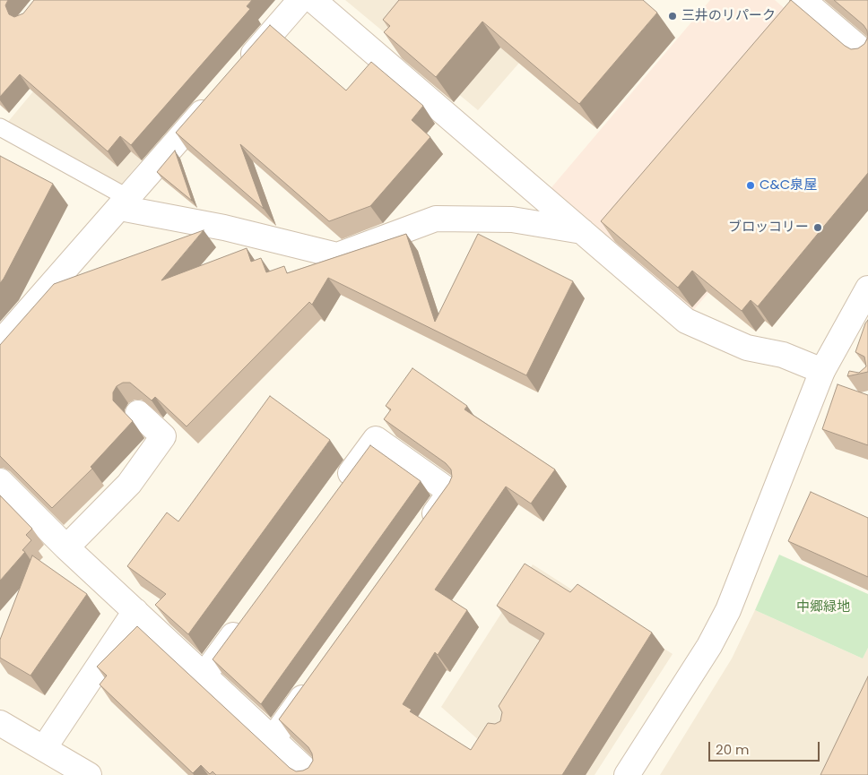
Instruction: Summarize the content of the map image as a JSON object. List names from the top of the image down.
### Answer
{
  "parks": ["中郷緑地"],
  "places": ["三井のリパーク", "C&C泉屋", "ブロッコリー"],
  "scale_bar": "20 m"
}
